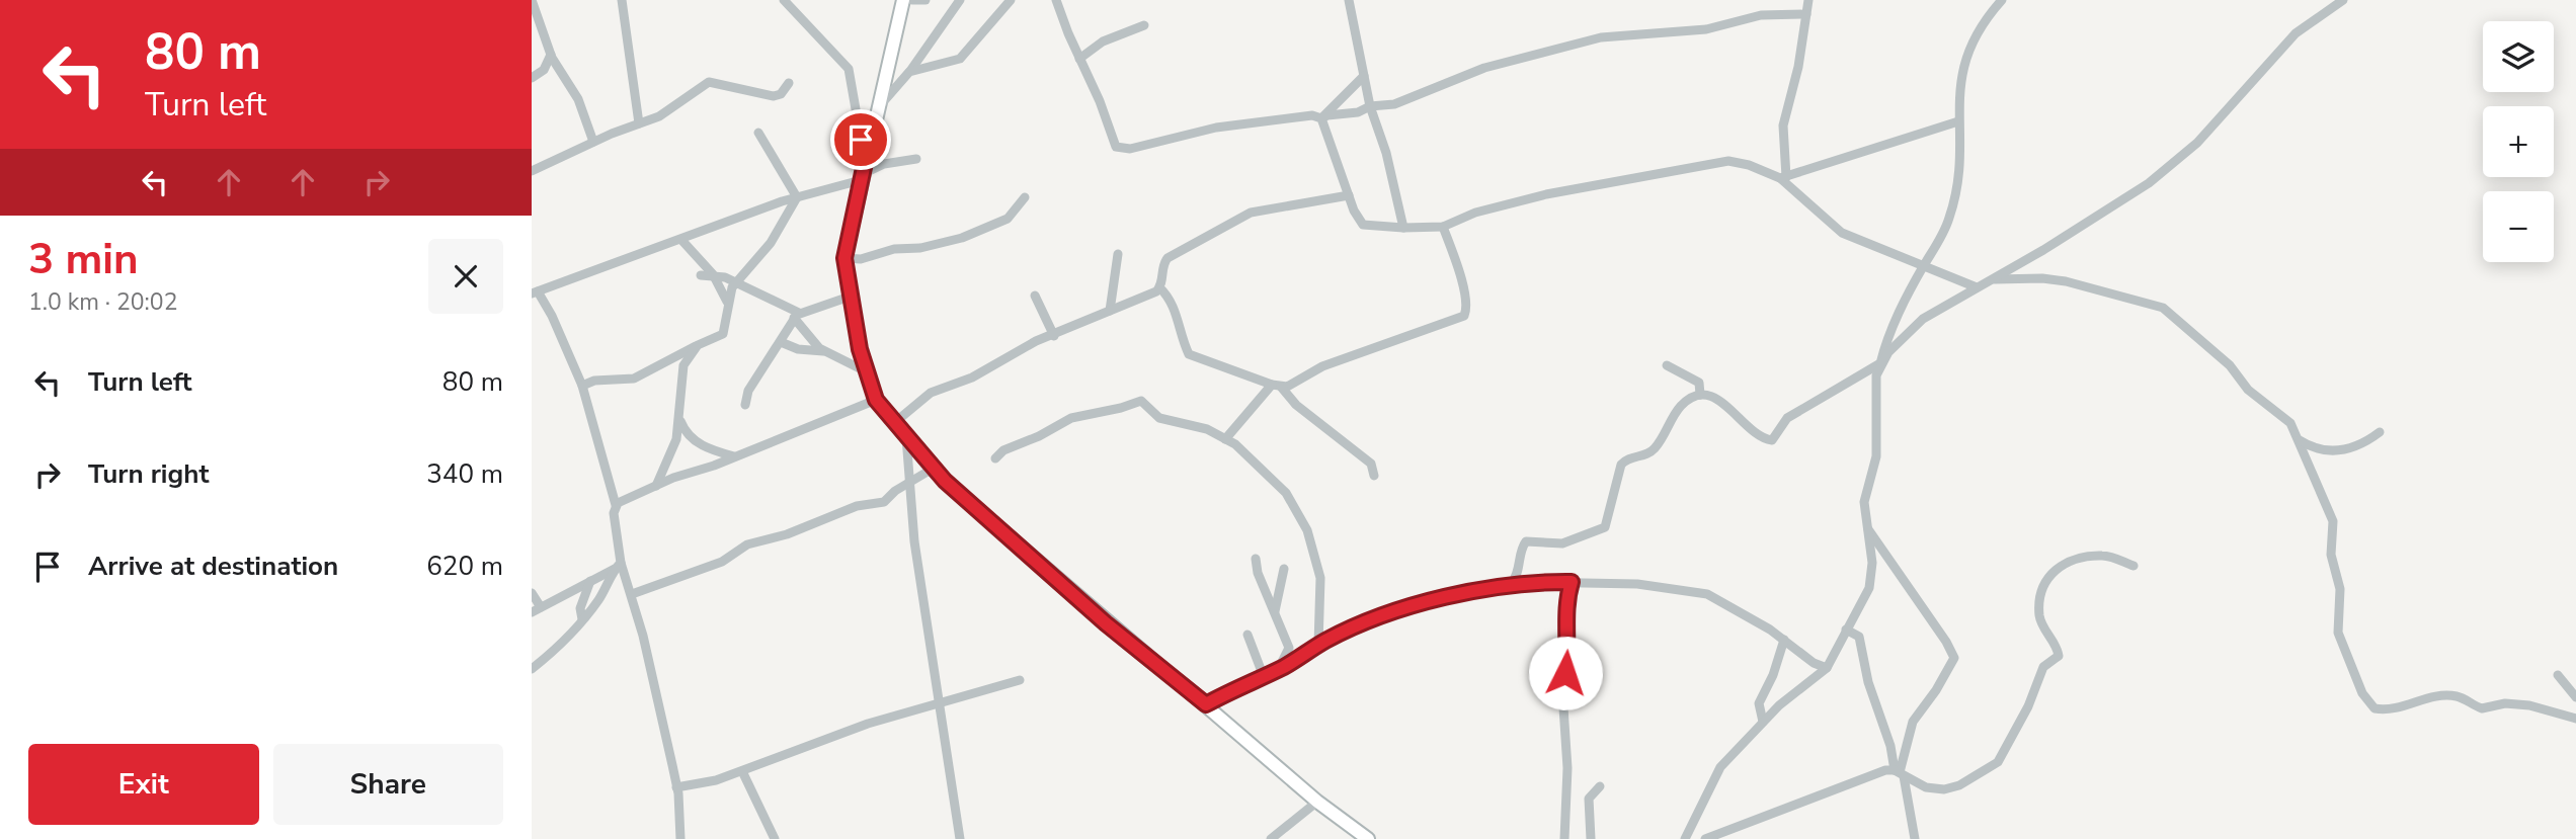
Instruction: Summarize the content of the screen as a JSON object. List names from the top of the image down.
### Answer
{
  "page": {
    "turn": ["80 m", "Turn left"],
    "map_buttons": ["+", "−"],
    "heading": ["3 min", "1.0 km · 20:02"],
    "list": [
      {
        "name": "Turn left",
        "value": "80 m"
      },
      {
        "name": "Turn right",
        "value": "340 m"
      },
      {
        "name": "Arrive at destination",
        "value": "620 m"
      }
    ],
    "buttons": ["Exit", "Share"]
  }
}
